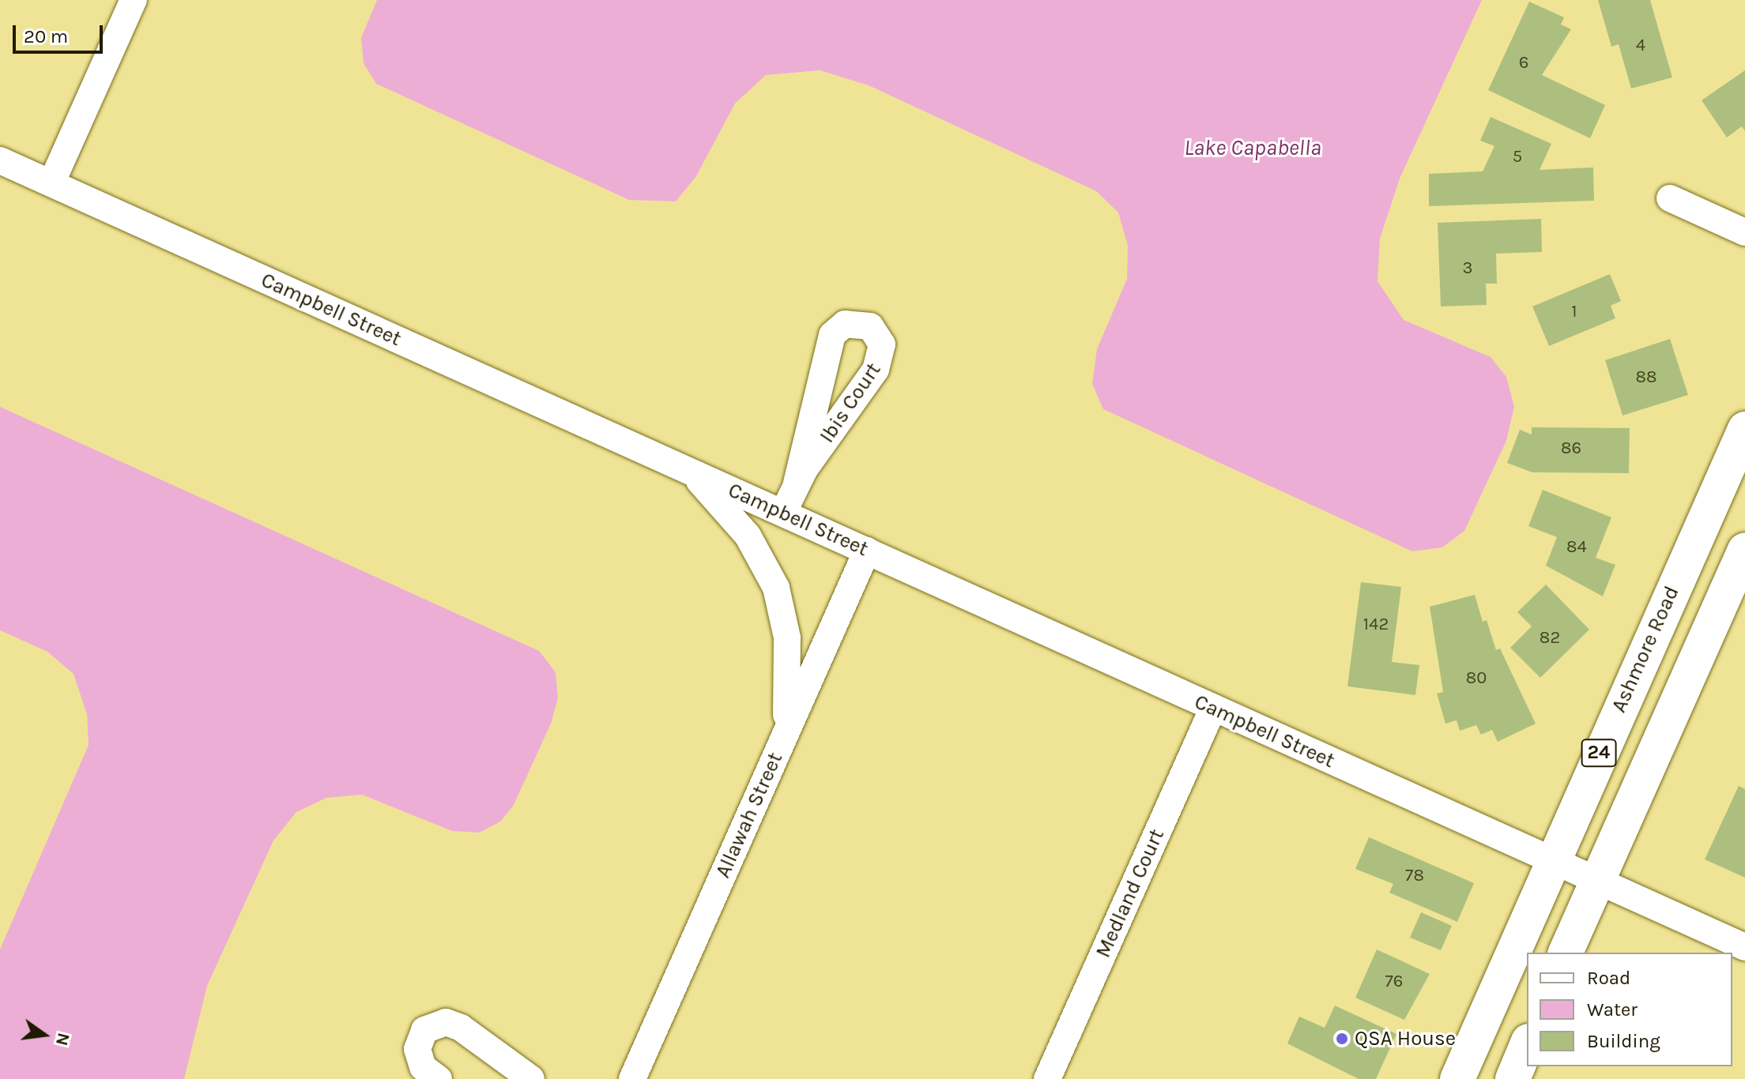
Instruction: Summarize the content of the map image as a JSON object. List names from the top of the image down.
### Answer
{
  "streets": {
    "main road": ["Ashmore Road", "24"],
    "street": [
      "Campbell Street",
      "Ibis Court",
      "Allawah Street",
      "Medland Court"
    ]
  },
  "crossings": [
    ["Campbell Street", "Ibis Court"],
    ["Campbell Street", "Ashmore Road"],
    ["Campbell Street", "24"],
    ["Campbell Street", "Allawah Street"],
    ["Campbell Street", "Medland Court"]
  ],
  "water": ["Lake Capabella"],
  "places": ["QSA House"],
  "house_numbers": [
    "4",
    "6",
    "5",
    "3",
    "1",
    "88",
    "86",
    "84",
    "142",
    "82",
    "80",
    "78",
    "76"
  ],
  "legend": ["Road", "Water", "Building"],
  "scale_bar": "20 m",
  "north": "right"
}
